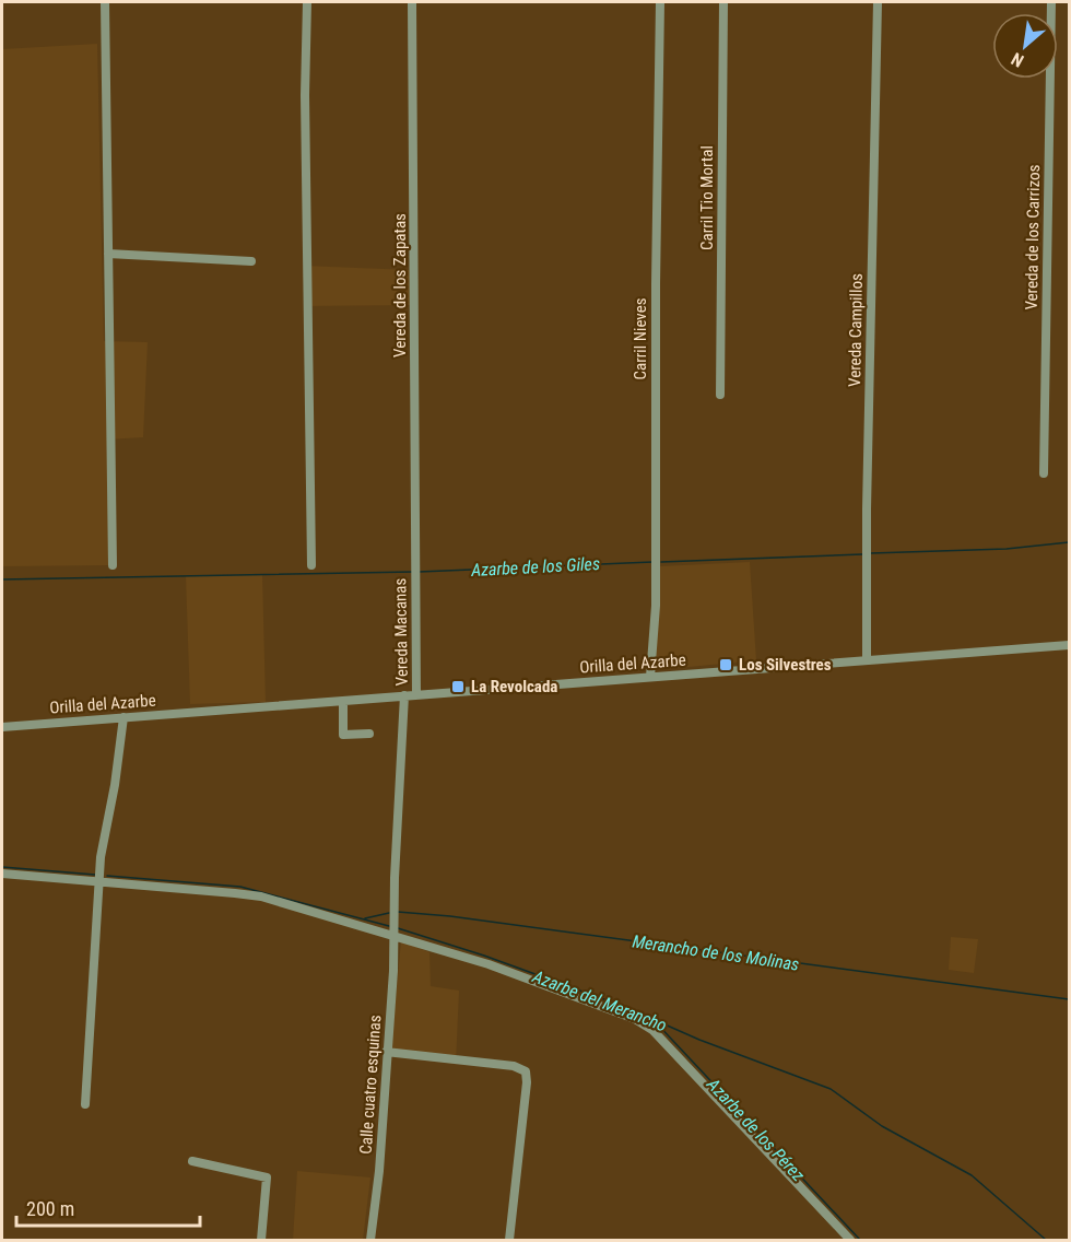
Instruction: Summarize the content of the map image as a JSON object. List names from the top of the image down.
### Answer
{
  "streets": {
    "street": [
      "Carril Tio Mortal",
      "Vereda de los Carrizos",
      "Vereda de los Zapatas",
      "Vereda Campillos",
      "Carril Nieves",
      "Vereda Macanas",
      "Orilla del Azarbe",
      "Calle cuatro esquinas"
    ]
  },
  "crossings": [
    ["Vereda de los Zapatas", "Vereda Macanas"],
    ["Vereda Campillos", "Orilla del Azarbe"],
    ["Carril Nieves", "Orilla del Azarbe"],
    ["Vereda Macanas", "Orilla del Azarbe"],
    ["Orilla del Azarbe", "Calle cuatro esquinas"]
  ],
  "water": [
    "Azarbe de los Giles",
    "Merancho de los Molinas",
    "Azarbe del Merancho",
    "Azarbe de los Pérez"
  ],
  "places": {
    "transit": ["Los Silvestres", "La Revolcada"]
  },
  "scale_bar": "200 m",
  "north": "bottom left"
}
